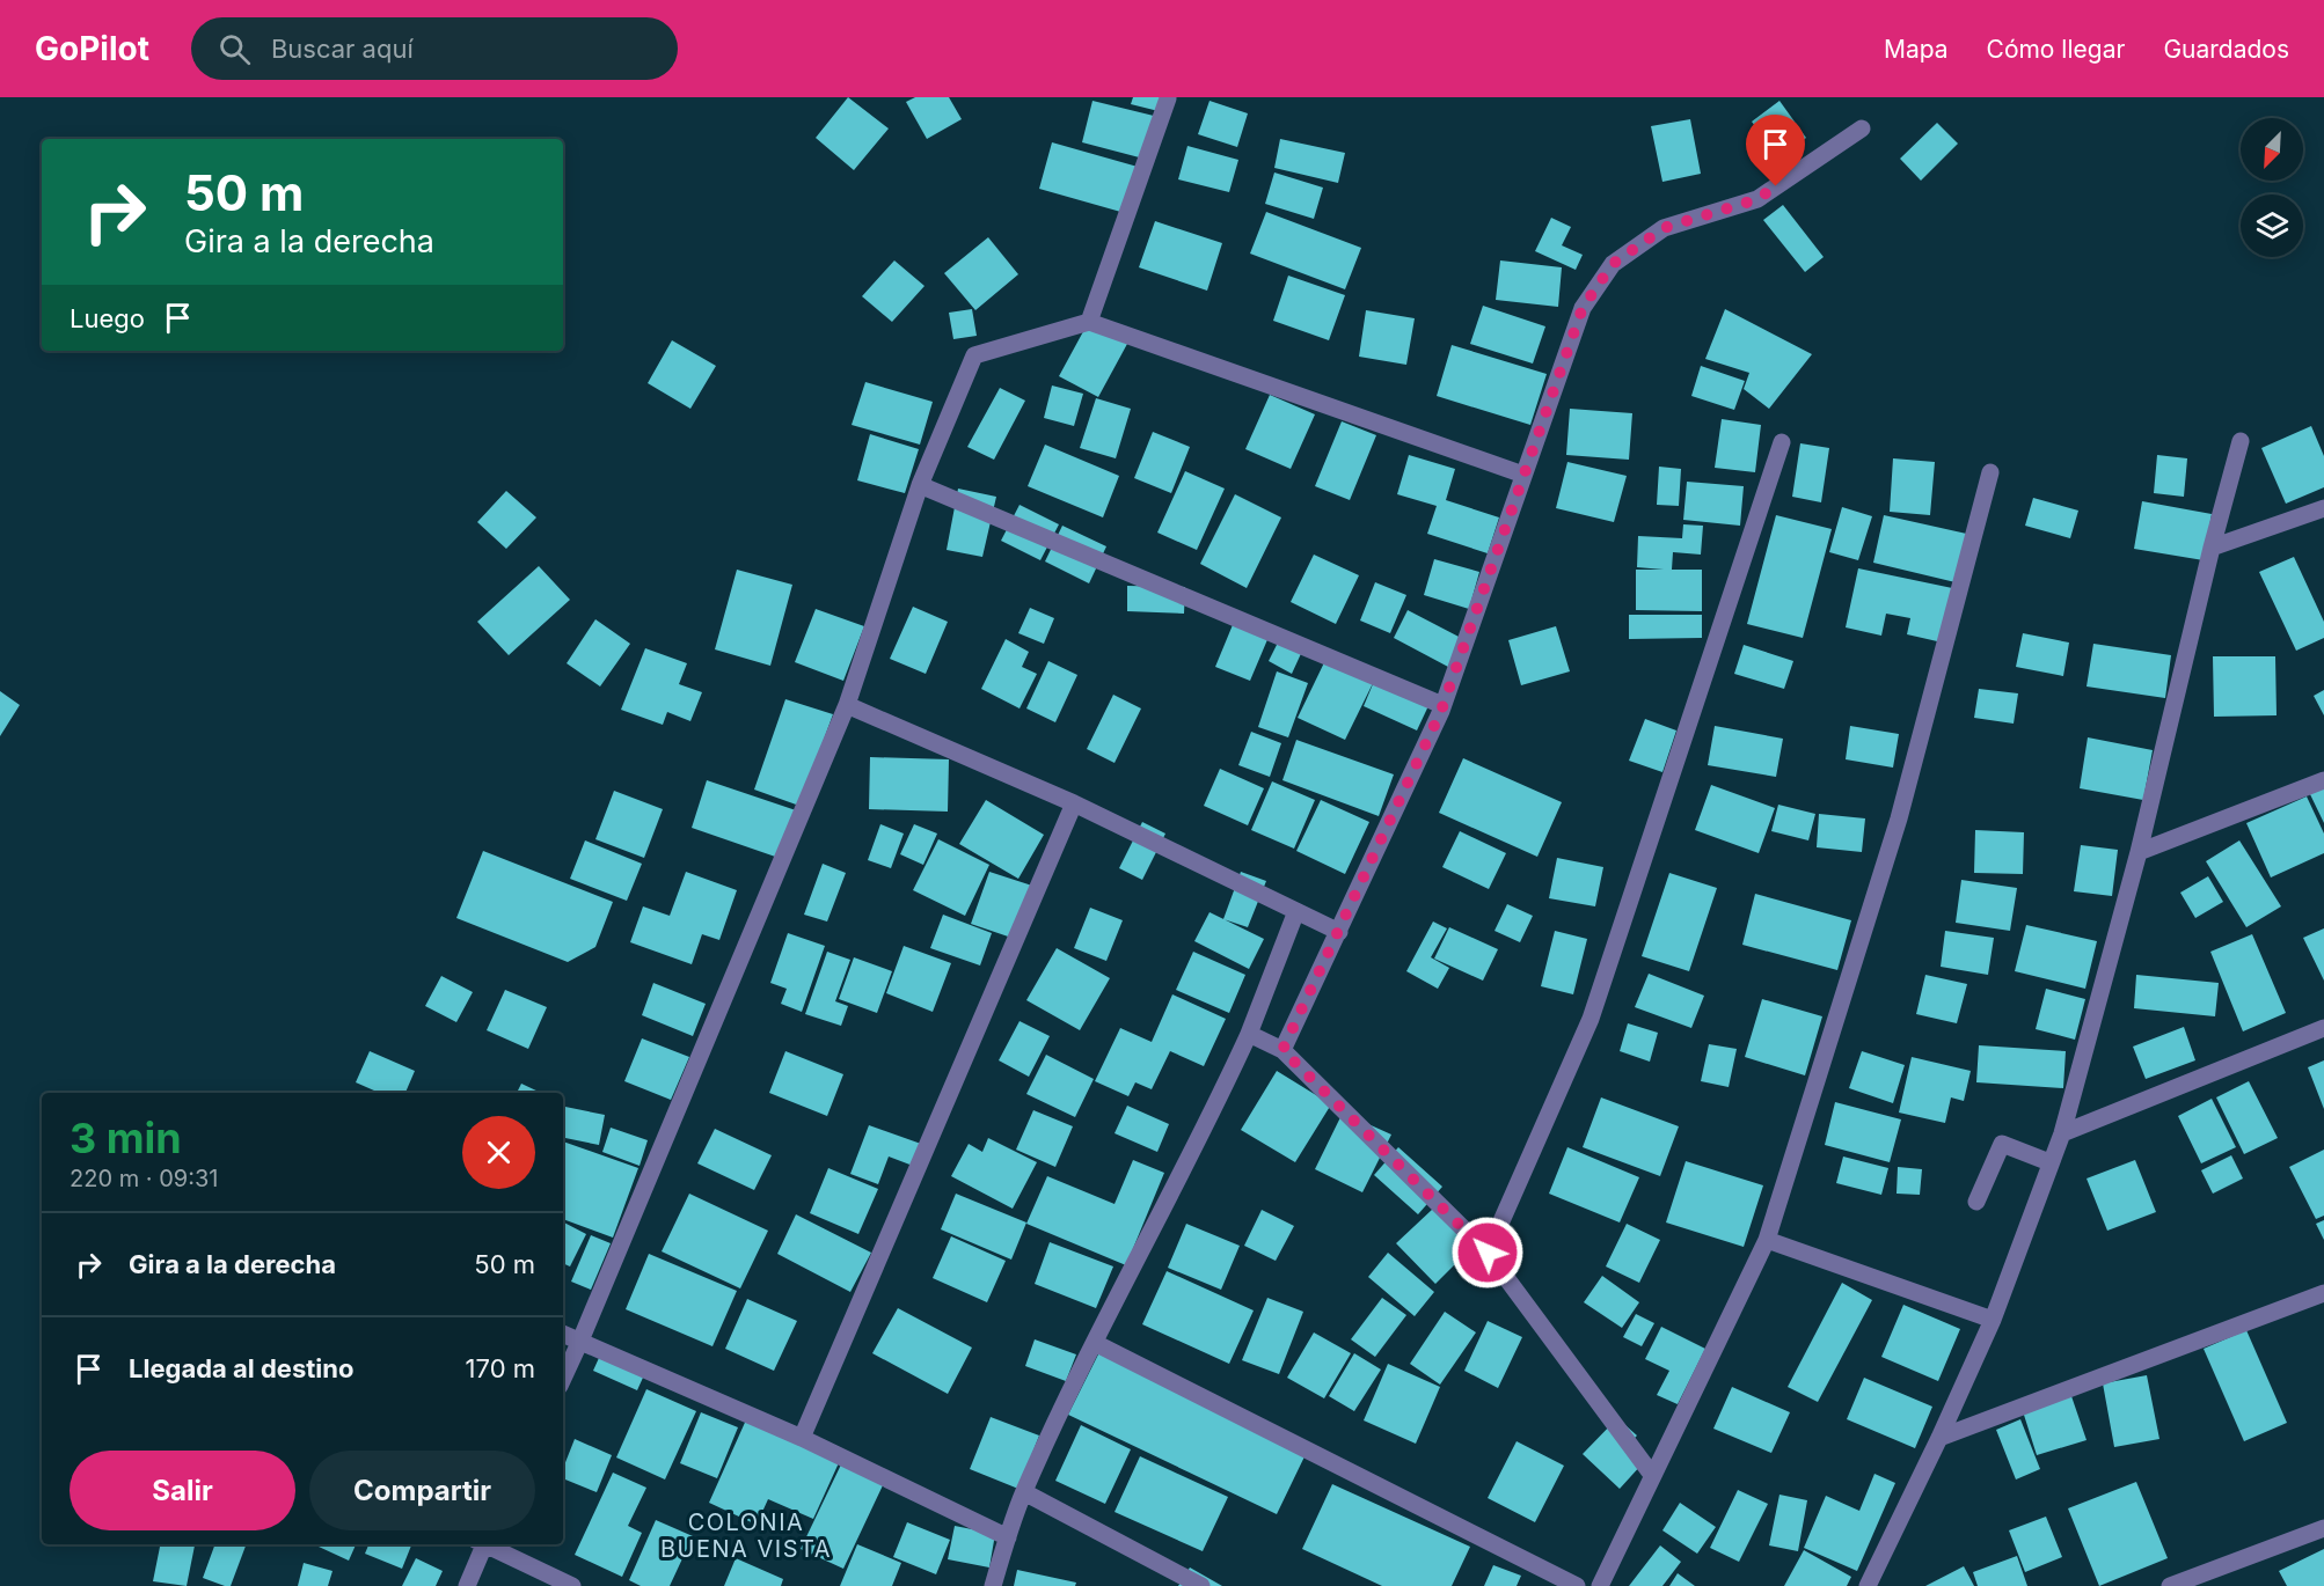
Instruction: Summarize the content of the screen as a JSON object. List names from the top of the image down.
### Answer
{
  "districts": ["COLONIA BUENA VISTA"],
  "north": "bottom left",
  "page": {
    "header": "GoPilot",
    "search": "Buscar aquí",
    "nav": ["Mapa", "Cómo llegar", "Guardados"],
    "turn": ["50 m", "Gira a la derecha"],
    "then": "Luego",
    "heading": ["3 min", "220 m · 09:31"],
    "list": [
      {
        "name": "Gira a la derecha",
        "value": "50 m"
      },
      {
        "name": "Llegada al destino",
        "value": "170 m"
      }
    ],
    "buttons": ["Salir", "Compartir"]
  }
}
